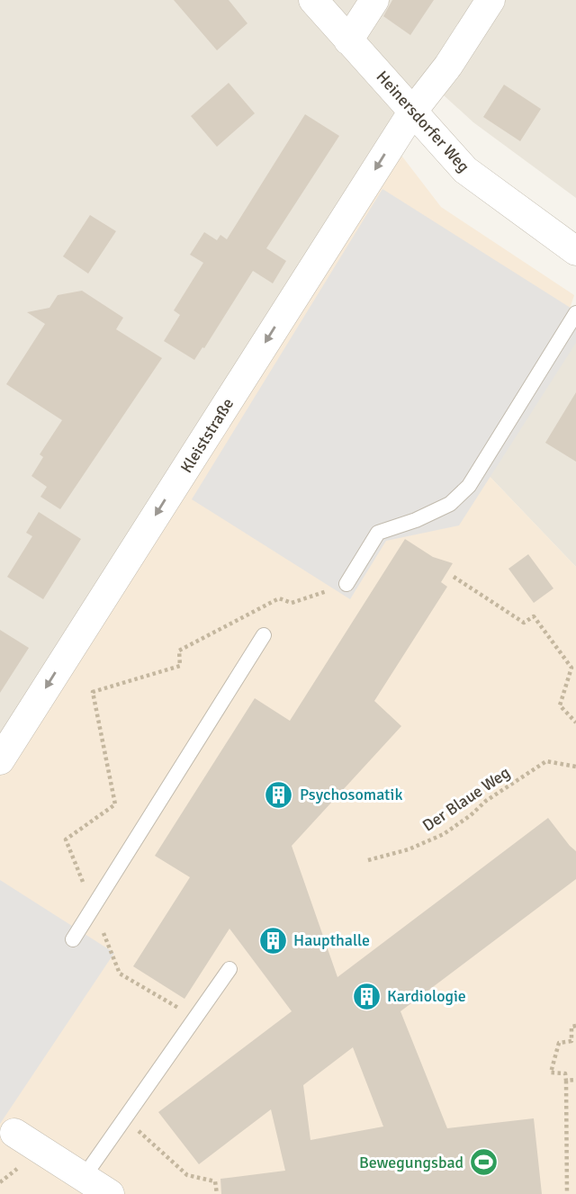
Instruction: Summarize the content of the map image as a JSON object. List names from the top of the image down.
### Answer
{
  "streets": {
    "street": ["Heinersdorfer Weg", "Kleiststraße"],
    "path": ["Der Blaue Weg"]
  },
  "crossings": [
    ["Heinersdorfer Weg", "Kleiststraße"]
  ],
  "one_way": ["Kleiststraße"],
  "places": {
    "building": ["Psychosomatik", "Haupthalle", "Kardiologie"],
    "sports": ["Bewegungsbad"]
  }
}
